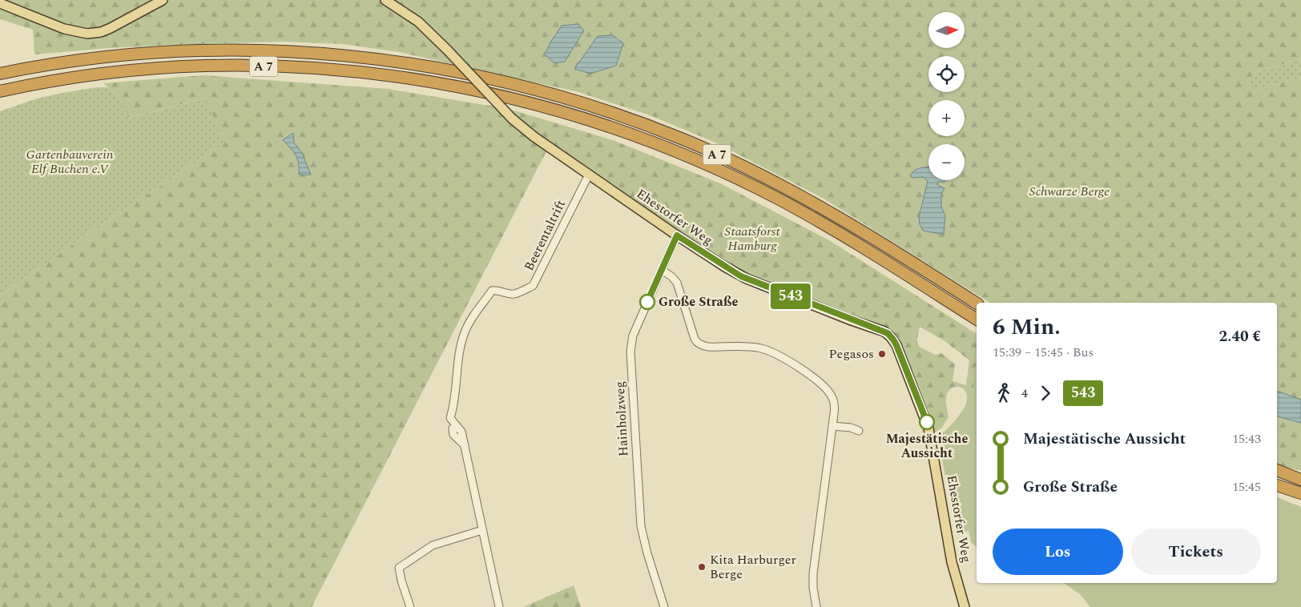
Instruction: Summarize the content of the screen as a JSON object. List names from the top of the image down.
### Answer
{
  "streets": {
    "highway": ["A 7"],
    "main road": ["Ehestorfer Weg"],
    "street": ["Beerentaltrift", "Hainholzweg"]
  },
  "crossings": [
    ["Ehestorfer Weg", "Beerentaltrift"],
    ["Ehestorfer Weg", "Hainholzweg"]
  ],
  "parks": ["Gartenbauverein Elf Buchen e.V", "Schwarze Berge", "Staatsforst Hamburg"],
  "places": [
    "Große Straße",
    "Pegasos",
    "Majestätische Aussicht",
    "Kita Harburger Berge"
  ],
  "lines": ["bus line 543"],
  "north": "right",
  "page": {
    "on_map": "543",
    "map_buttons": ["+", "−"],
    "heading": ["6 Min.", "15:39 – 15:45 · Bus", "2.40 €"],
    "legs": ["4", "543"],
    "list": [
      {
        "name": "Majestätische Aussicht",
        "value": "15:43"
      },
      {
        "name": "Große Straße",
        "value": "15:45"
      }
    ],
    "buttons": ["Los", "Tickets"]
  }
}
